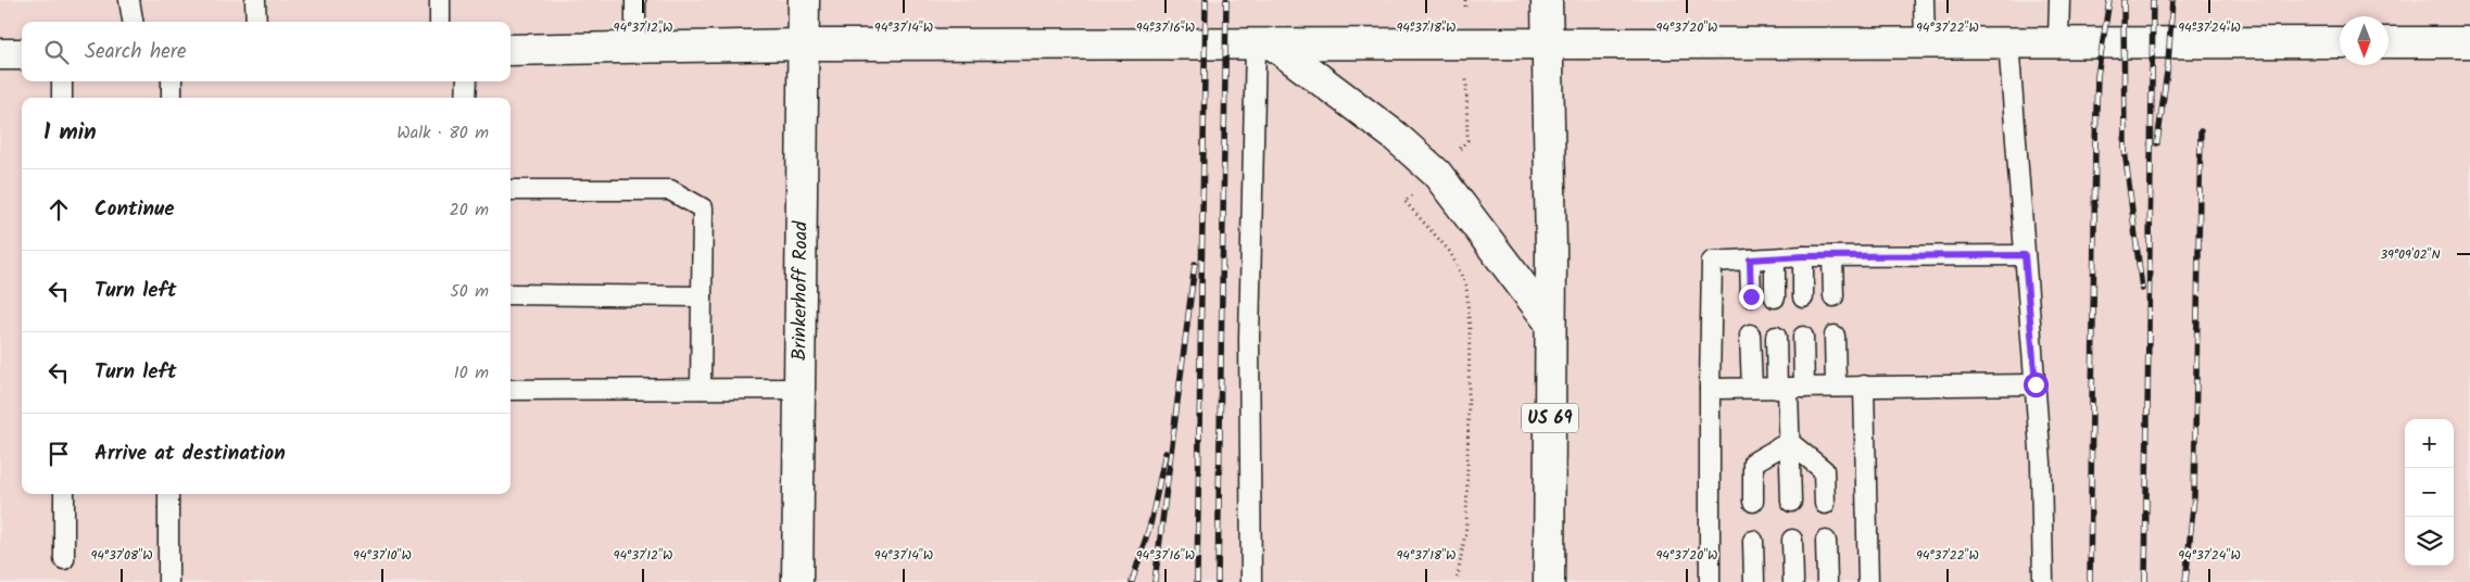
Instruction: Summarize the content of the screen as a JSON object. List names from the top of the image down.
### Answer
{
  "streets": {
    "street": ["Brinkerhoff Road", "US 69"]
  },
  "north": "bottom",
  "page": {
    "search": "Search here",
    "heading": ["1 min", "Walk · 80 m"],
    "list": [
      ["Continue", "20 m"],
      ["Turn left", "50 m"],
      ["Turn left", "10 m"],
      "Arrive at destination"
    ],
    "map_buttons": ["+", "−"]
  },
  "coordinates": [
    "94°37'12\"W",
    "94°37'14\"W",
    "94°37'16\"W",
    "94°37'18\"W",
    "94°37'20\"W",
    "94°37'22\"W",
    "94°37'24\"W",
    "39°09'02\"N",
    "94°37'08\"W",
    "94°37'10\"W"
  ]
}
